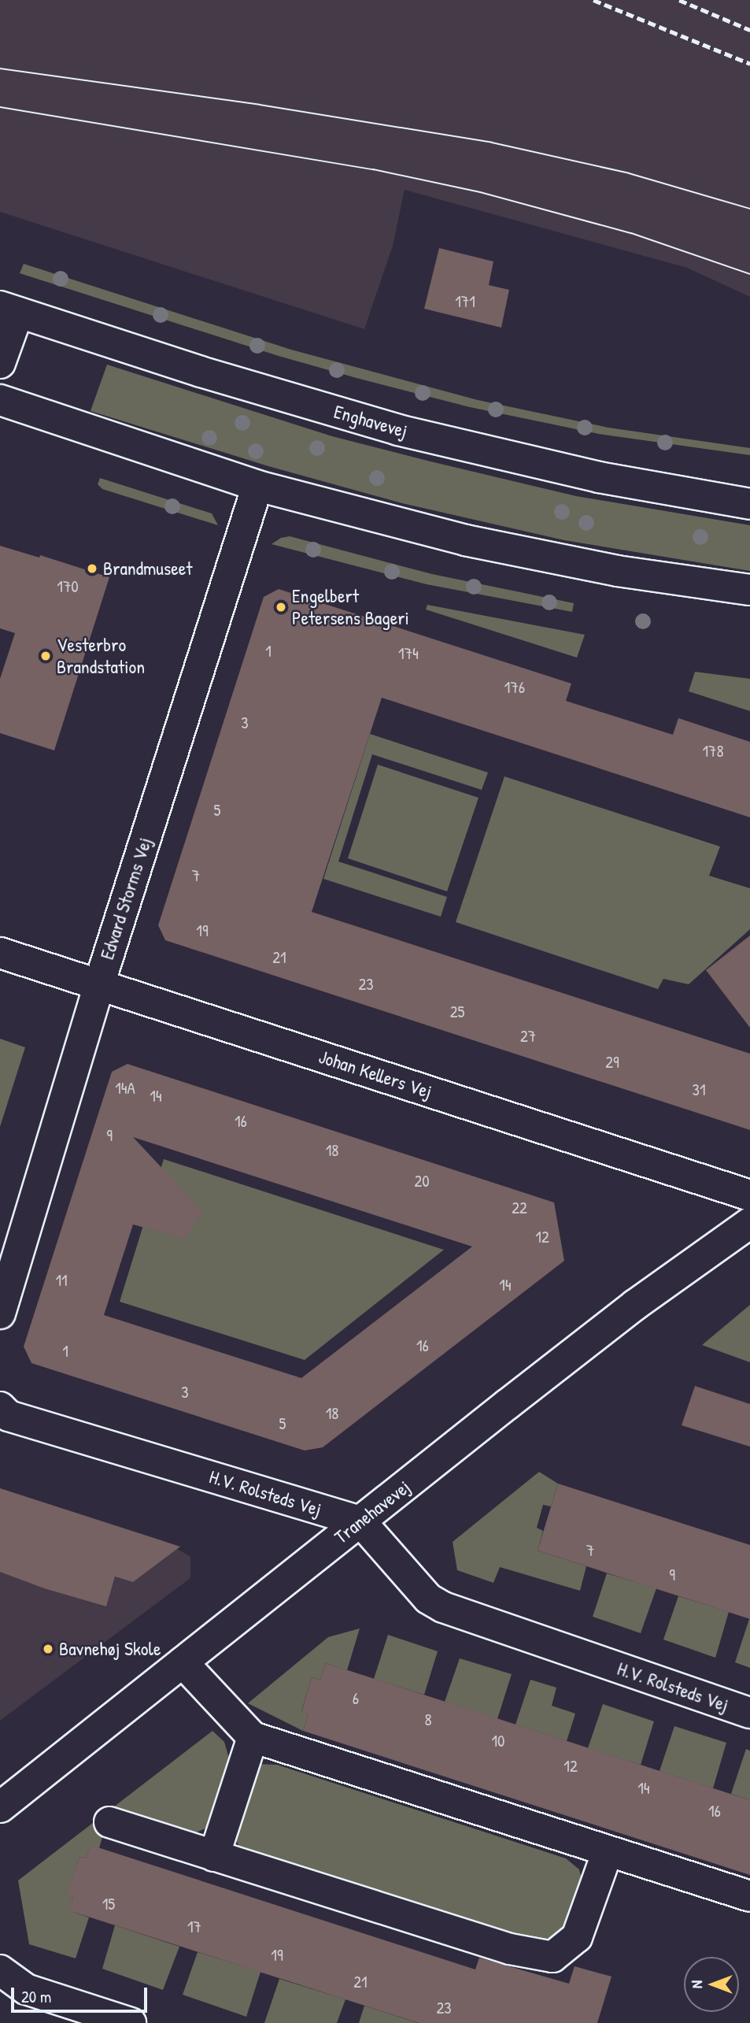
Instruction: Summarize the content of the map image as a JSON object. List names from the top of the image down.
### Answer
{
  "streets": {
    "street": [
      "Enghavevej",
      "Edvard Storms Vej",
      "Johan Kellers Vej",
      "H.V. Rolsteds Vej",
      "Tranehavevej"
    ]
  },
  "crossings": [
    ["Edvard Storms Vej", "Johan Kellers Vej"],
    ["H.V. Rolsteds Vej", "Tranehavevej"]
  ],
  "places": [
    "Brandmuseet",
    "Engelbert Petersens Bageri",
    "Vesterbro Brandstation",
    "Bavnehøj Skole"
  ],
  "house_numbers": [
    "171",
    "170",
    "1",
    "174",
    "176",
    "3",
    "178",
    "5",
    "7",
    "19",
    "21",
    "23",
    "25",
    "27",
    "29",
    "14A",
    "31",
    "14",
    "16",
    "9",
    "18",
    "20",
    "22",
    "12",
    "11",
    "14",
    "16",
    "1",
    "3",
    "18",
    "5",
    "7",
    "9",
    "6",
    "8",
    "10",
    "12",
    "14",
    "16",
    "15",
    "17",
    "19",
    "21",
    "23"
  ],
  "scale_bar": "20 m",
  "north": "left"
}
